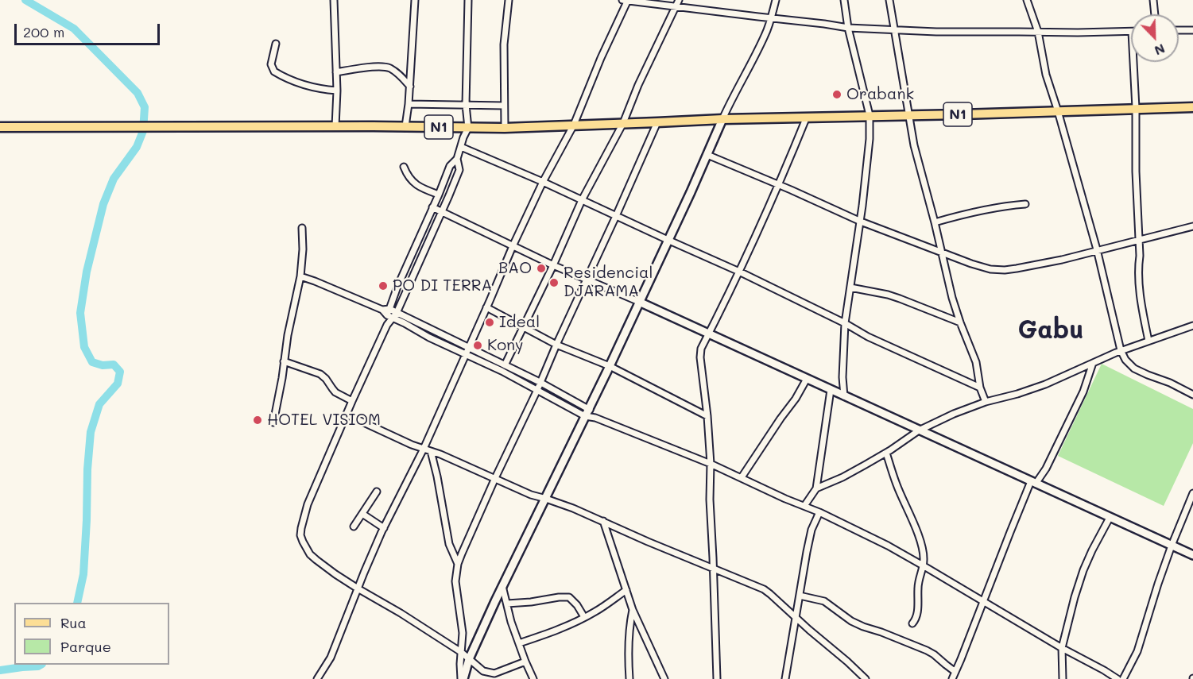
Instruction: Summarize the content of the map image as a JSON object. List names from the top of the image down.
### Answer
{
  "streets": {
    "main road": ["N1"]
  },
  "districts": ["Gabu"],
  "places": [
    "Orabank",
    "BAO",
    "Residencial DJARAMA",
    "PO DI TERRA",
    "Ideal",
    "Kony",
    "HOTEL VISIOM"
  ],
  "legend": ["Rua", "Parque"],
  "scale_bar": "200 m",
  "north": "bottom right"
}
